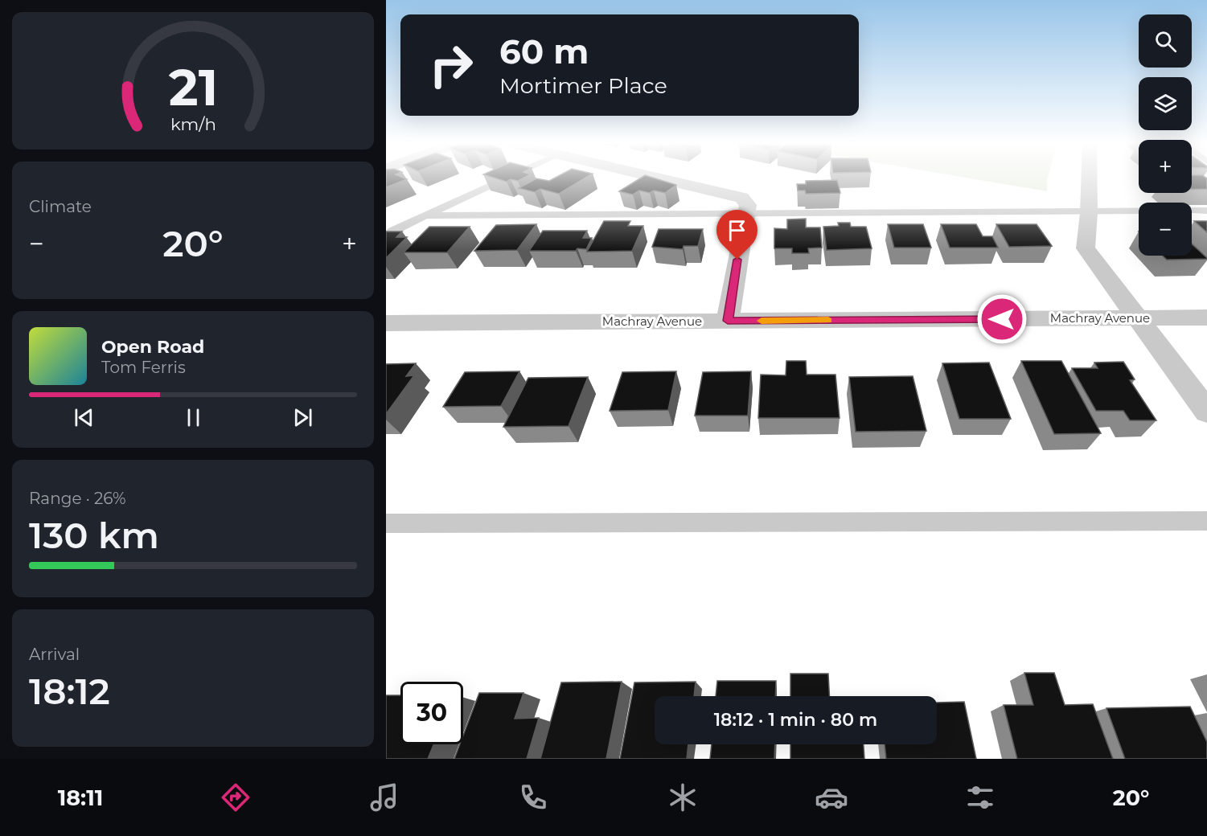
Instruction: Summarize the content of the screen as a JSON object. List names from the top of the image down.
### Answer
{
  "streets": {
    "street": ["Machray Avenue"]
  },
  "page": {
    "map_buttons": ["+", "−"],
    "turn": ["60 m", "Mortimer Place"],
    "tile": [
      "Climate",
      ["Range · 26%", "130 km"],
      ["Arrival", "18:12"]
    ],
    "heat": ["−", "20°", "+"],
    "song": ["Open Road", "Tom Ferris"],
    "limit": "30",
    "trip": "18:12 · 1 min · 80 m",
    "tabs": ["18:11", "20°"],
    "gauge": ["21", "km/h"]
  }
}
